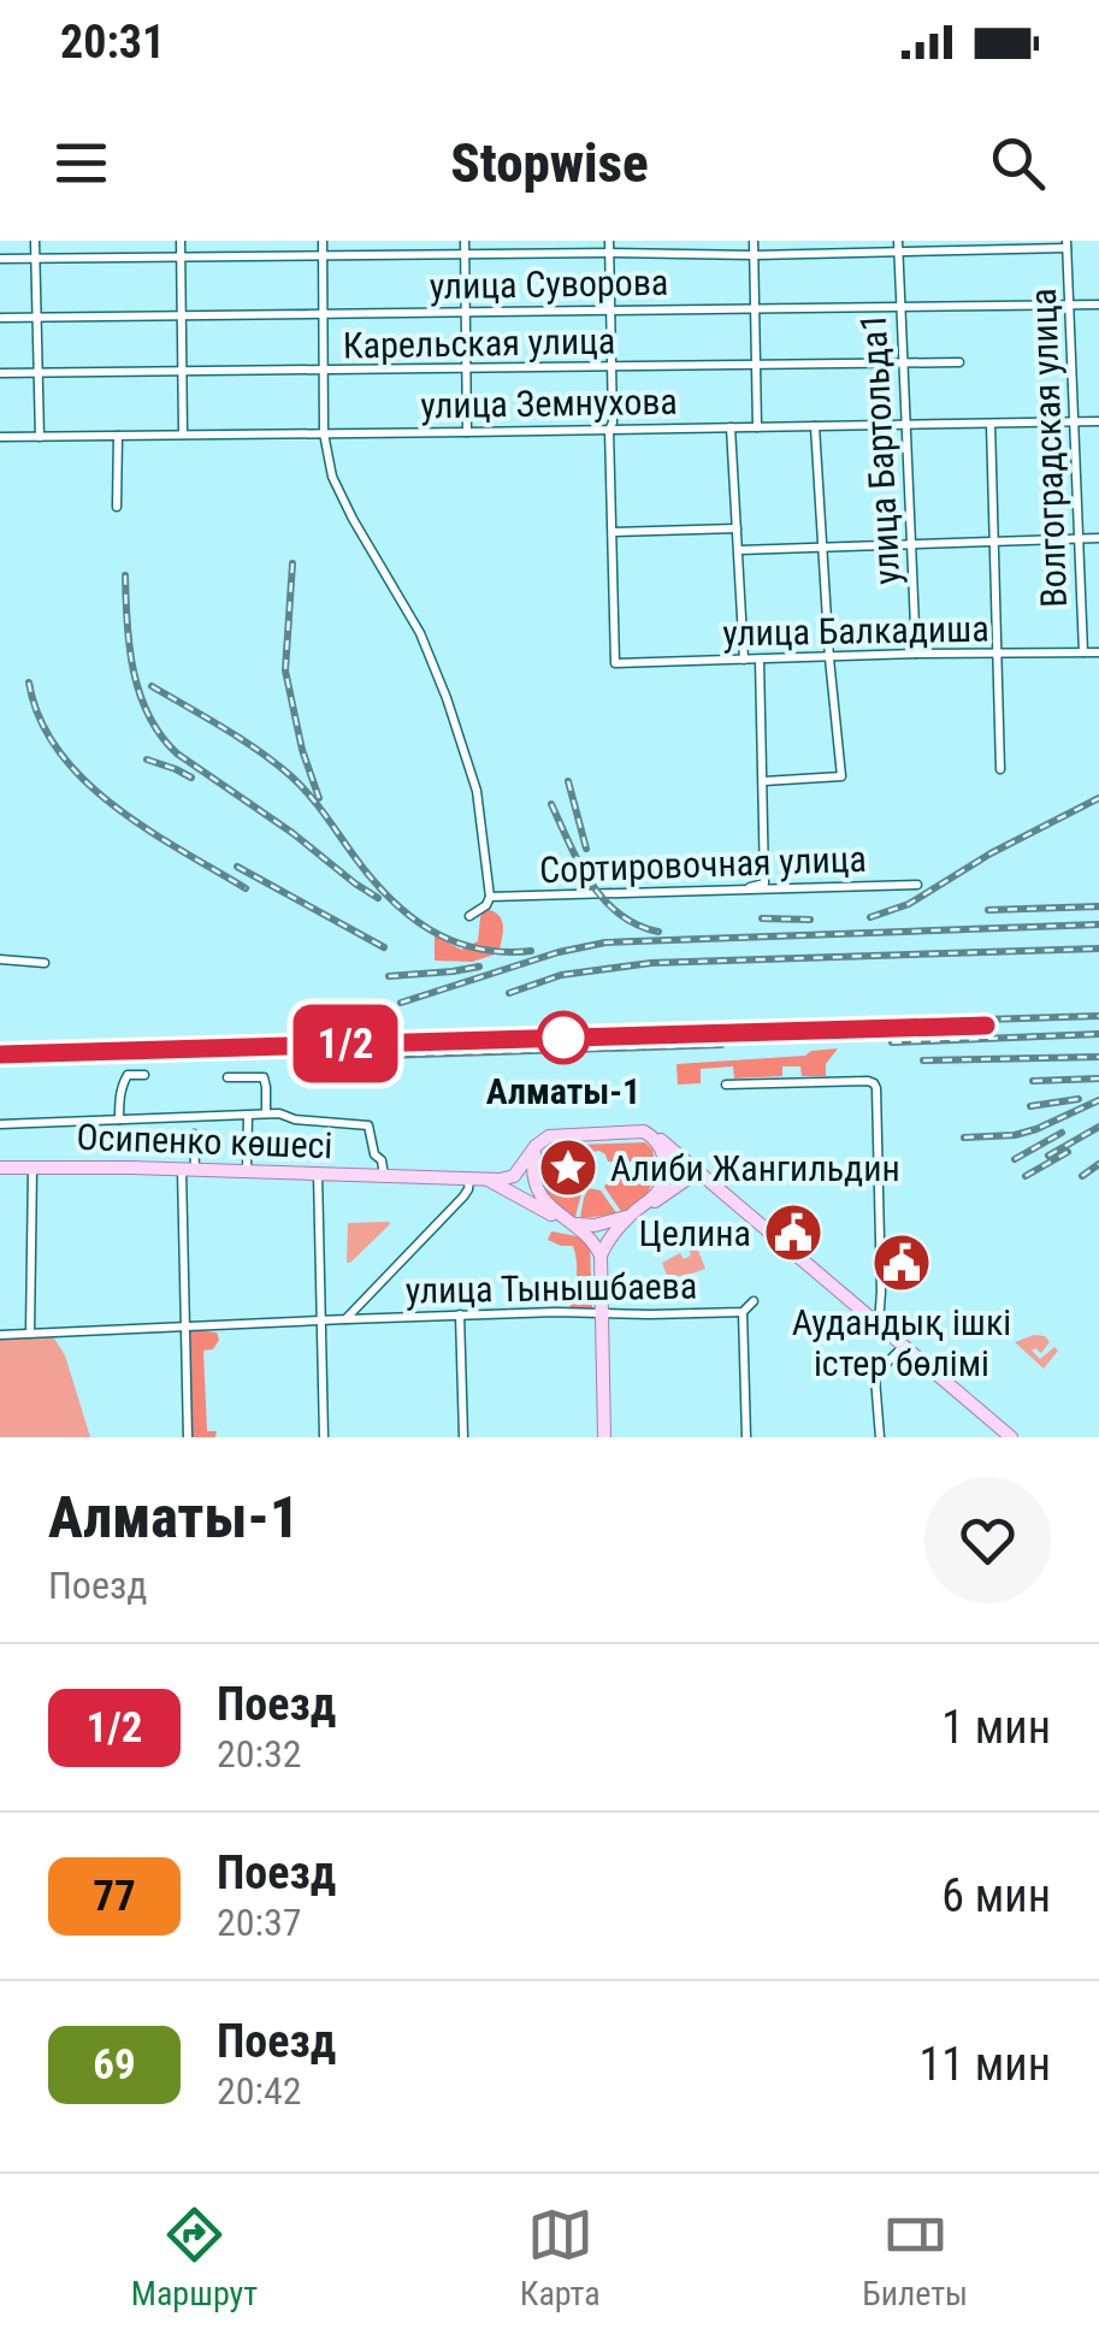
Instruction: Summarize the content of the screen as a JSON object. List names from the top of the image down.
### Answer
{
  "streets": {
    "main road": ["Осипенко көшесі"],
    "street": [
      "улица Суворова",
      "Карельская улица",
      "улица Земнухова",
      "Волгоградская улица",
      "улица Бартольда1",
      "улица Балкадиша",
      "Сортировочная улица",
      "улица Тынышбаева"
    ]
  },
  "crossings": [
    ["улица Суворова", "Волгоградская улица"],
    ["улица Суворова", "улица Бартольда1"],
    ["Карельская улица", "улица Бартольда1"],
    ["улица Земнухова", "Волгоградская улица"],
    ["улица Земнухова", "улица Бартольда1"],
    ["Волгоградская улица", "улица Балкадиша"],
    ["улица Бартольда1", "улица Балкадиша"]
  ],
  "places": {
    "other": ["Алматы-1"],
    "place": ["Алиби Жангильдин"],
    "public building": ["Целина", "Аудандық ішкі істер бөлімі"]
  },
  "page": {
    "status": "20:31",
    "header": "Stopwise",
    "on_map": "1/2",
    "heading": ["Алматы-1", "Поезд"],
    "list": [
      {
        "mark": "1/2",
        "name": "Поезд",
        "note": "20:32",
        "value": "1 мин"
      },
      {
        "mark": "77",
        "name": "Поезд",
        "note": "20:37",
        "value": "6 мин"
      },
      {
        "mark": "69",
        "name": "Поезд",
        "note": "20:42",
        "value": "11 мин"
      }
    ],
    "tabs": ["Маршрут", "Карта", "Билеты"]
  }
}
